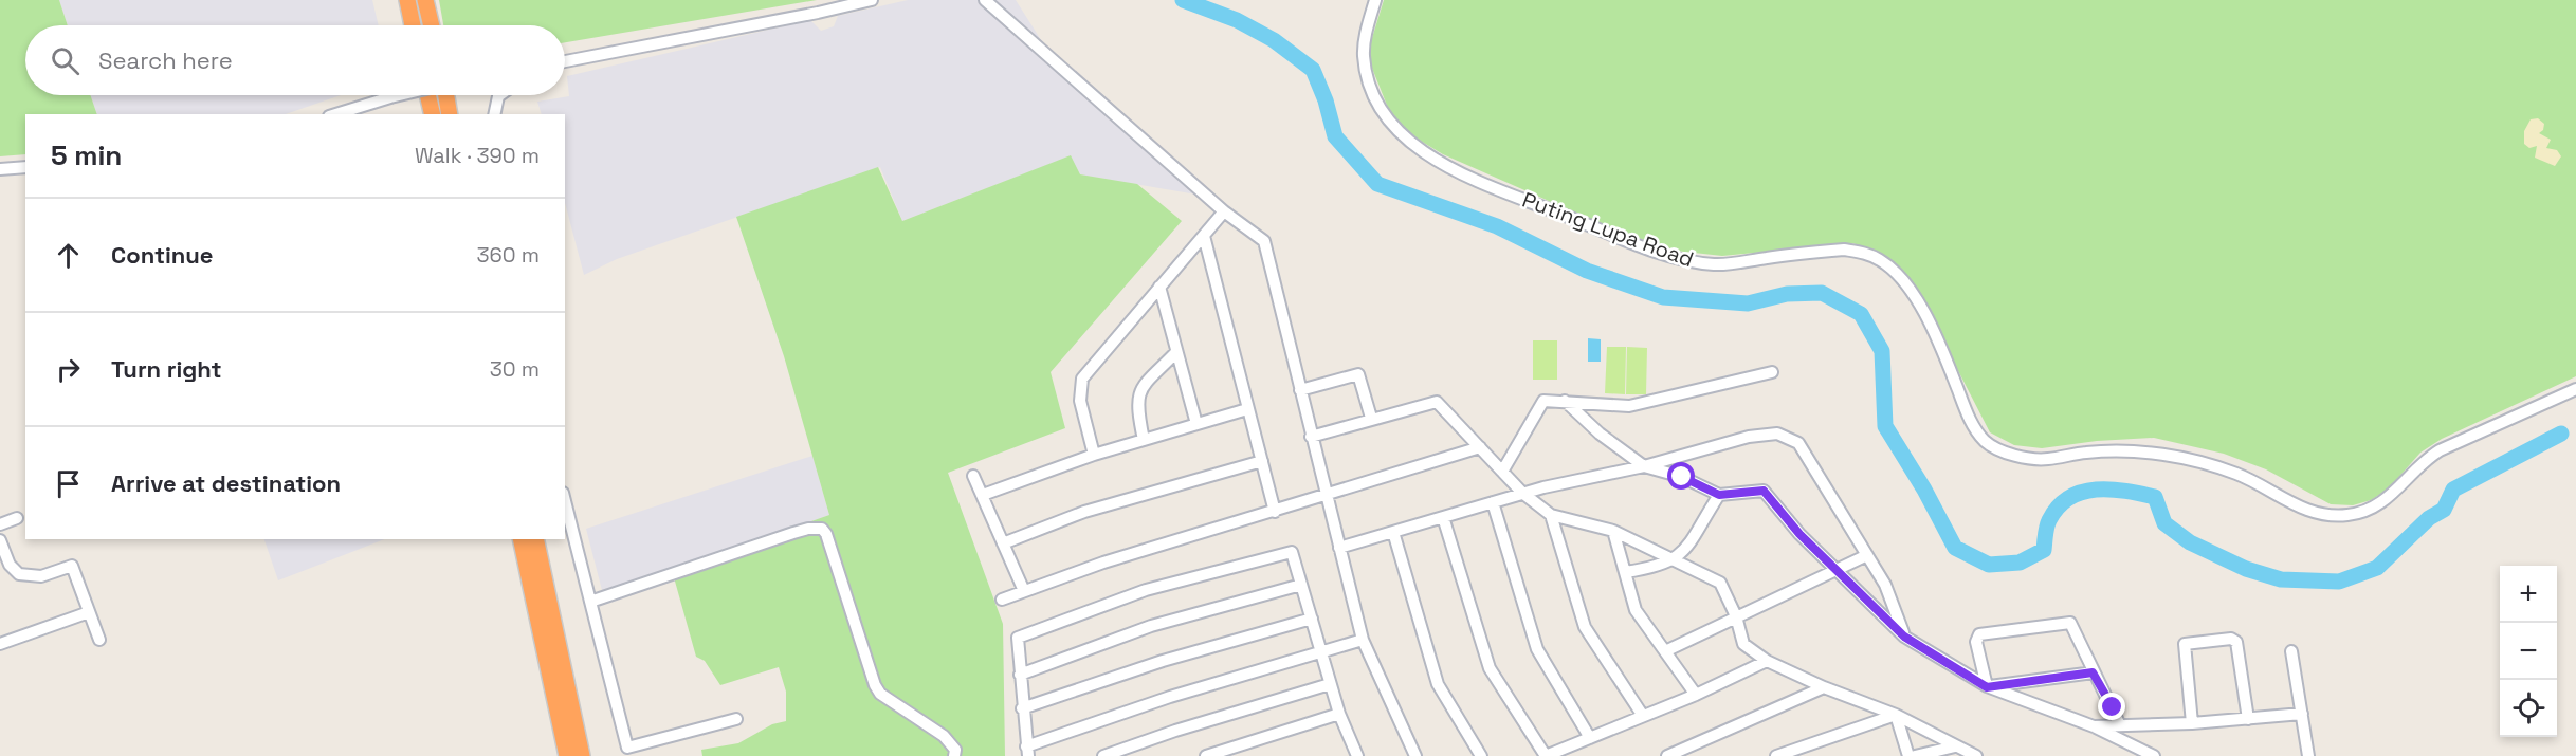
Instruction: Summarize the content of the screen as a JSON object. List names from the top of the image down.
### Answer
{
  "streets": {
    "street": ["Puting Lupa Road"]
  },
  "page": {
    "search": "Search here",
    "heading": ["5 min", "Walk · 390 m"],
    "list": [
      ["Continue", "360 m"],
      ["Turn right", "30 m"],
      "Arrive at destination"
    ],
    "map_buttons": ["+", "−"]
  }
}
